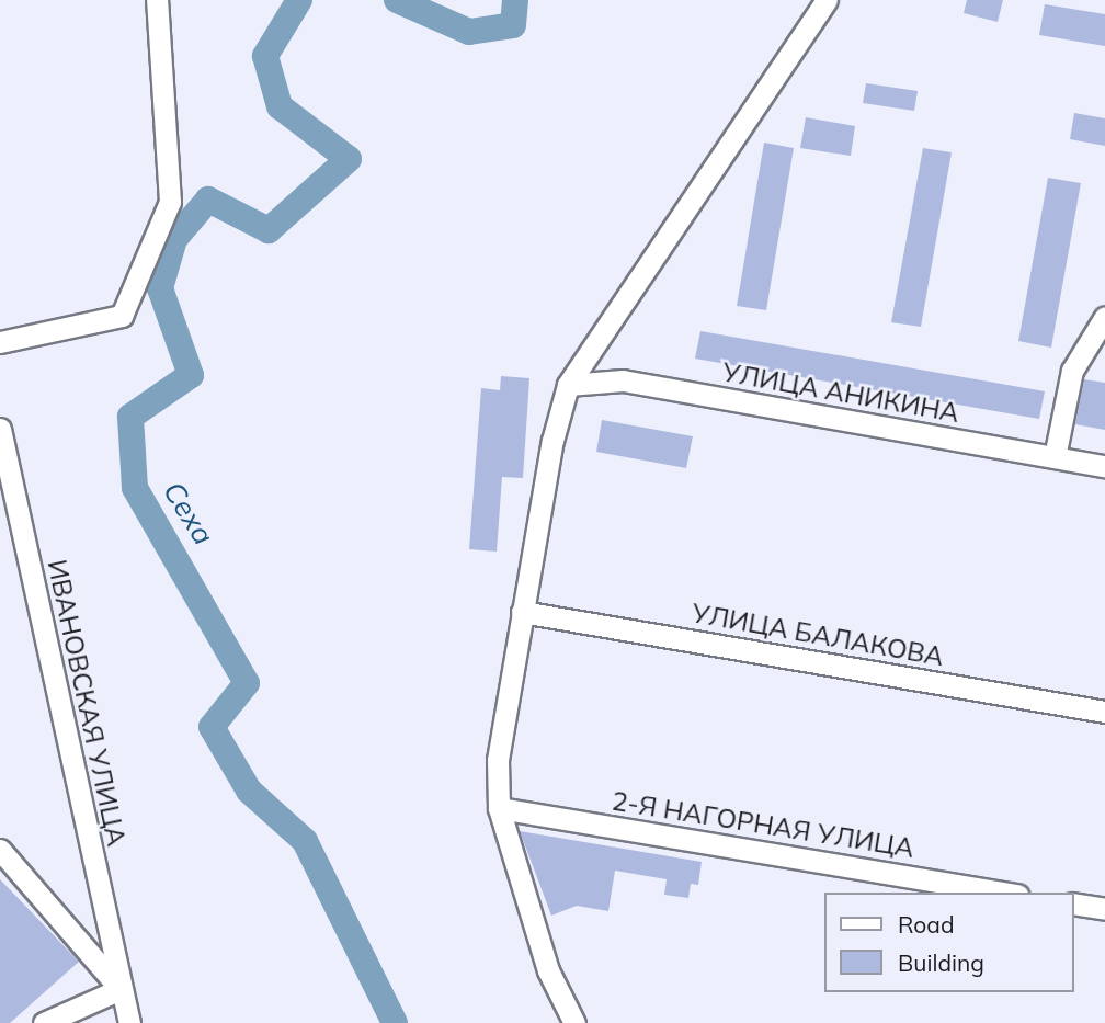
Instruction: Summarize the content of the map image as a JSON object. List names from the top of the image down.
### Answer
{
  "streets": {
    "street": [
      "УЛИЦА АНИКИНА",
      "УЛИЦА БАЛАКОВА",
      "ИВАНОВСКАЯ УЛИЦА",
      "2-Я НАГОРНАЯ УЛИЦА"
    ]
  },
  "water": ["Сеха"],
  "legend": ["Road", "Building"]
}
